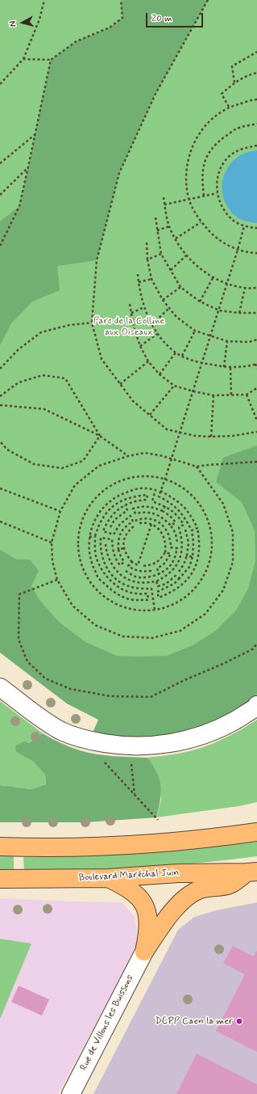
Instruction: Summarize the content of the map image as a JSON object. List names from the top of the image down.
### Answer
{
  "streets": {
    "main road": ["Boulevard Maréchal Juin"],
    "street": ["Rue de Villons les Buissons"]
  },
  "parks": ["Parc de la Colline aux Oiseaux"],
  "places": ["DCPP Caen la mer"],
  "scale_bar": "20 m",
  "north": "left"
}
